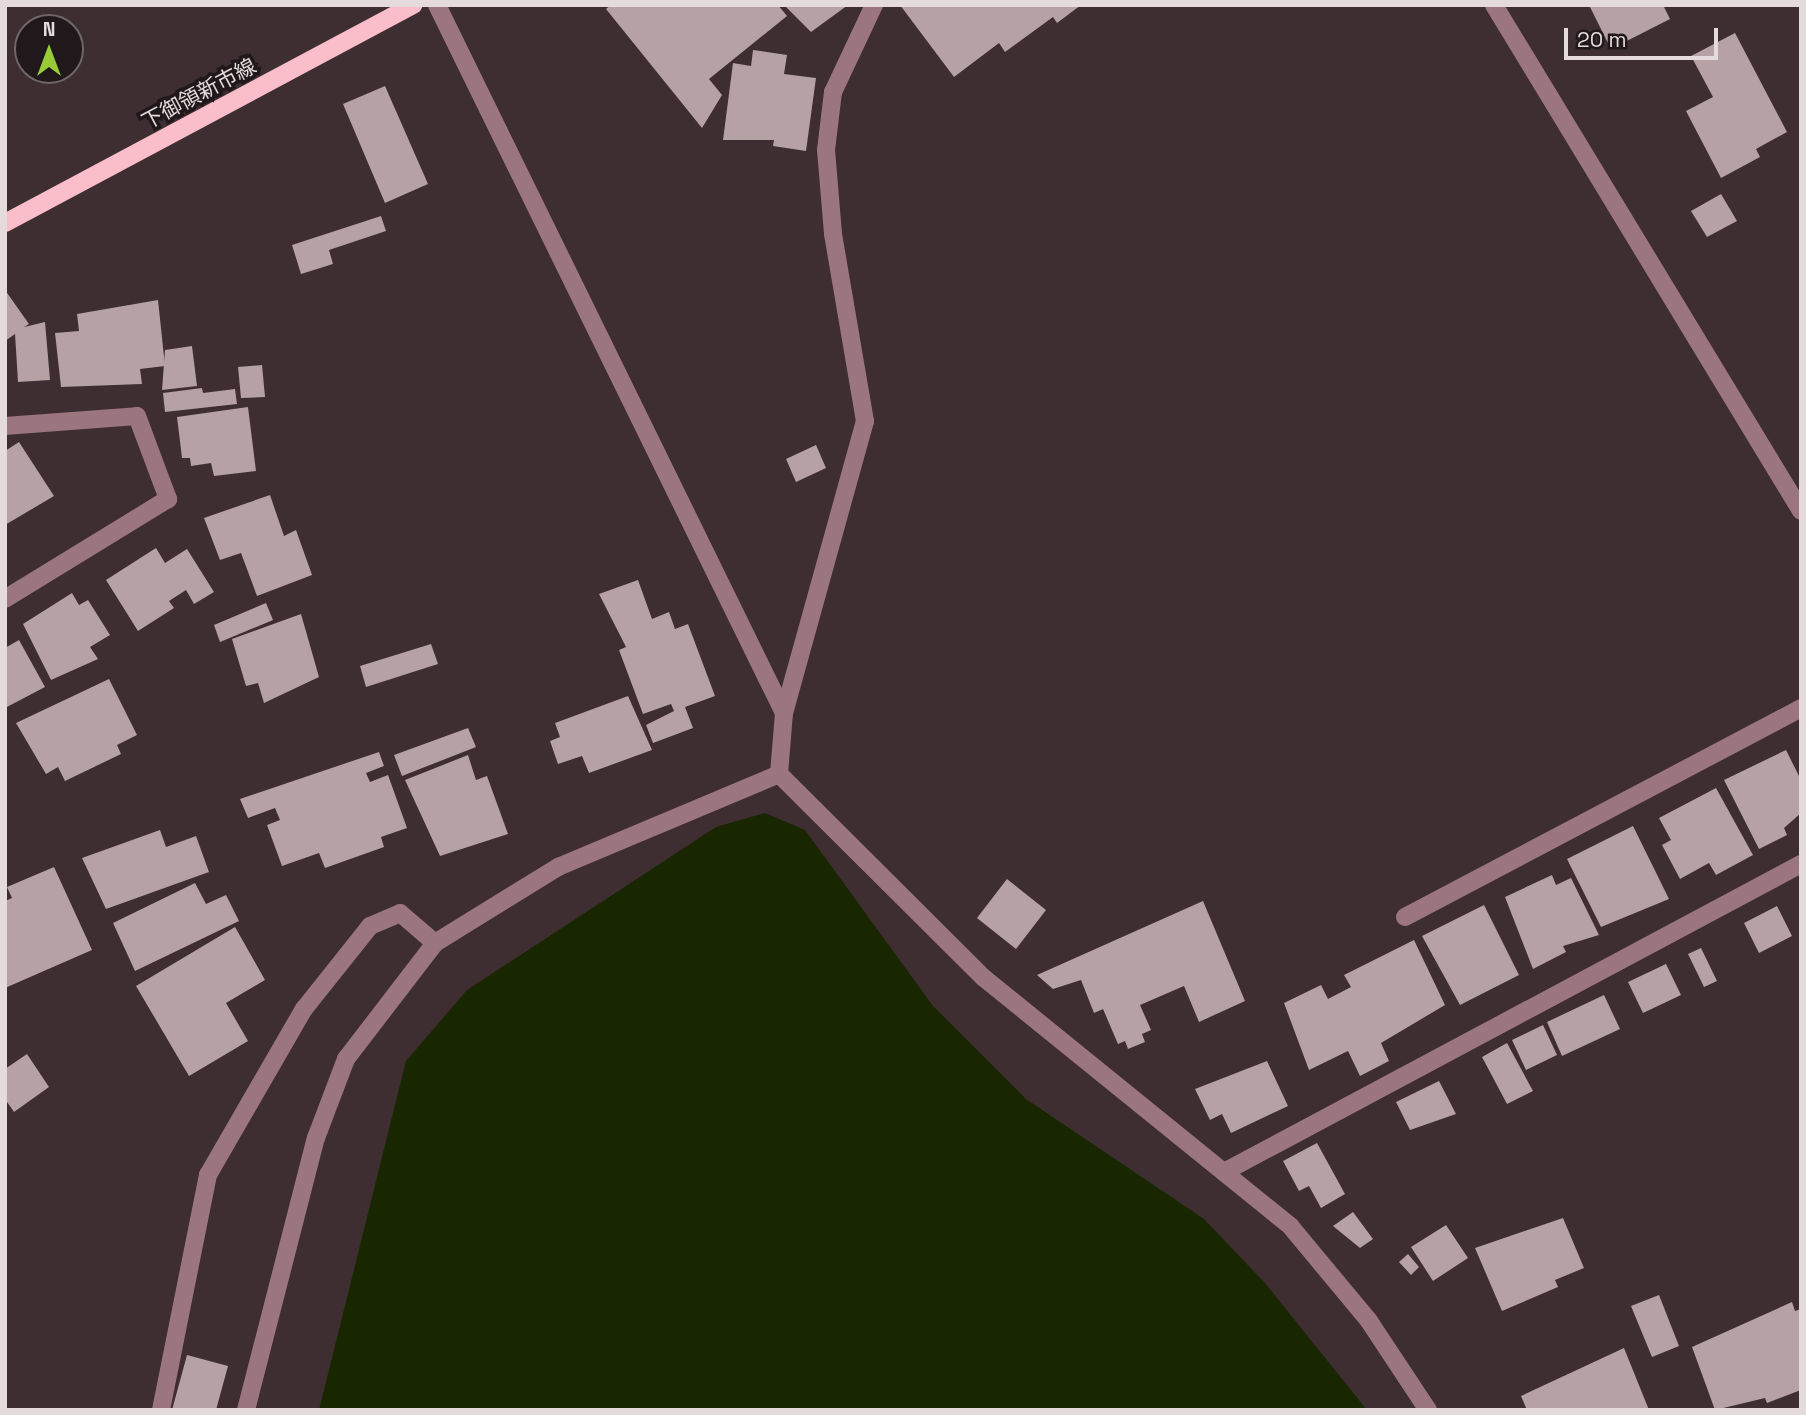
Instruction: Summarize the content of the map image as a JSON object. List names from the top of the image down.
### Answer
{
  "streets": {
    "main road": ["下御領新市線"]
  },
  "scale_bar": "20 m",
  "north": "top"
}
